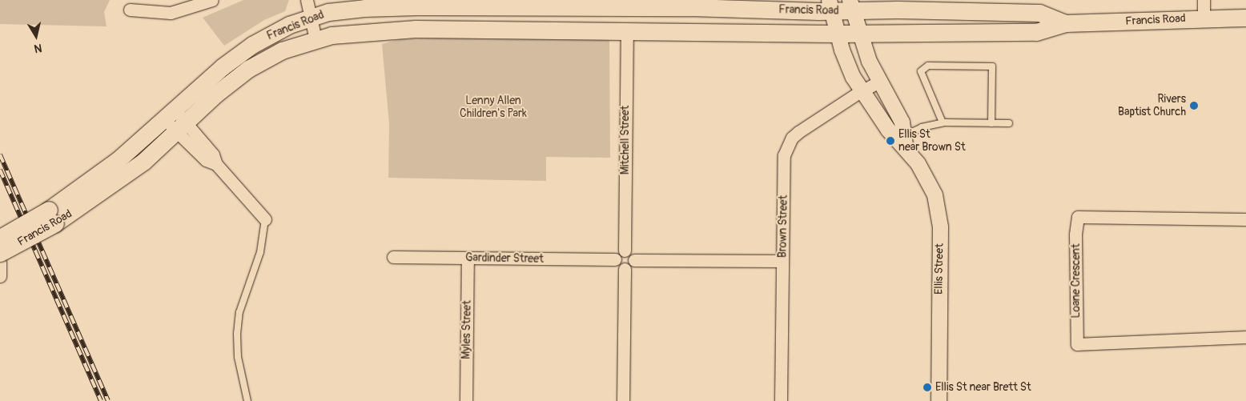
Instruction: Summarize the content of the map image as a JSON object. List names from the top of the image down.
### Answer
{
  "streets": {
    "main road": ["Francis Road"],
    "street": [
      "Mitchell Street",
      "Brown Street",
      "Gardinder Street",
      "Ellis Street",
      "Loane Crescent",
      "Myles Street"
    ]
  },
  "crossings": [
    ["Francis Road", "Mitchell Street"],
    ["Francis Road", "Ellis Street"],
    ["Mitchell Street", "Gardinder Street"],
    ["Brown Street", "Ellis Street"],
    ["Gardinder Street", "Myles Street"]
  ],
  "parks": ["Lenny Allen Children's Park"],
  "places": ["Rivers Baptist Church", "Ellis St near Brown St", "Ellis St near Brett St"],
  "north": "bottom"
}
